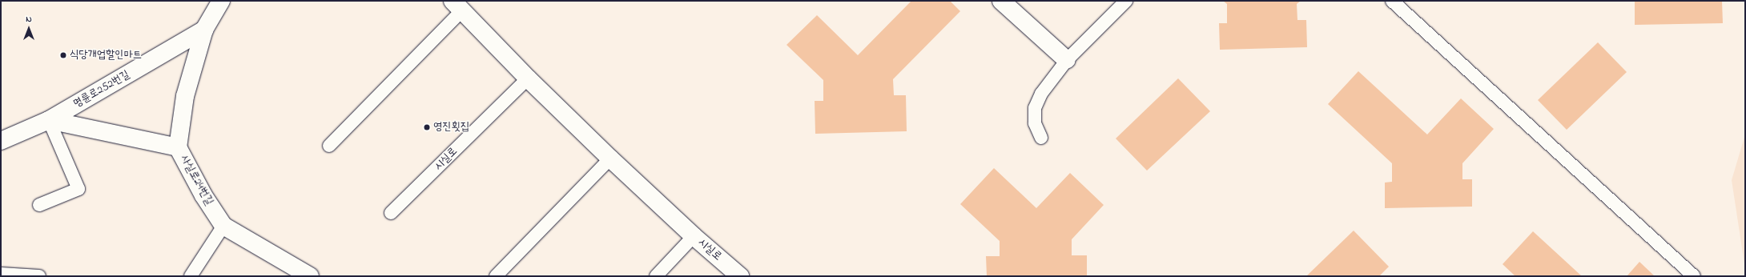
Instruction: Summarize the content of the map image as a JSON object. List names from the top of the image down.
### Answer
{
  "streets": {
    "street": ["명륜로252번길", "시실로", "사실로24번길"]
  },
  "crossings": [
    ["명륜로252번길", "사실로24번길"]
  ],
  "places": ["식당개업할인마트", "영진횟집"],
  "north": "top"
}
